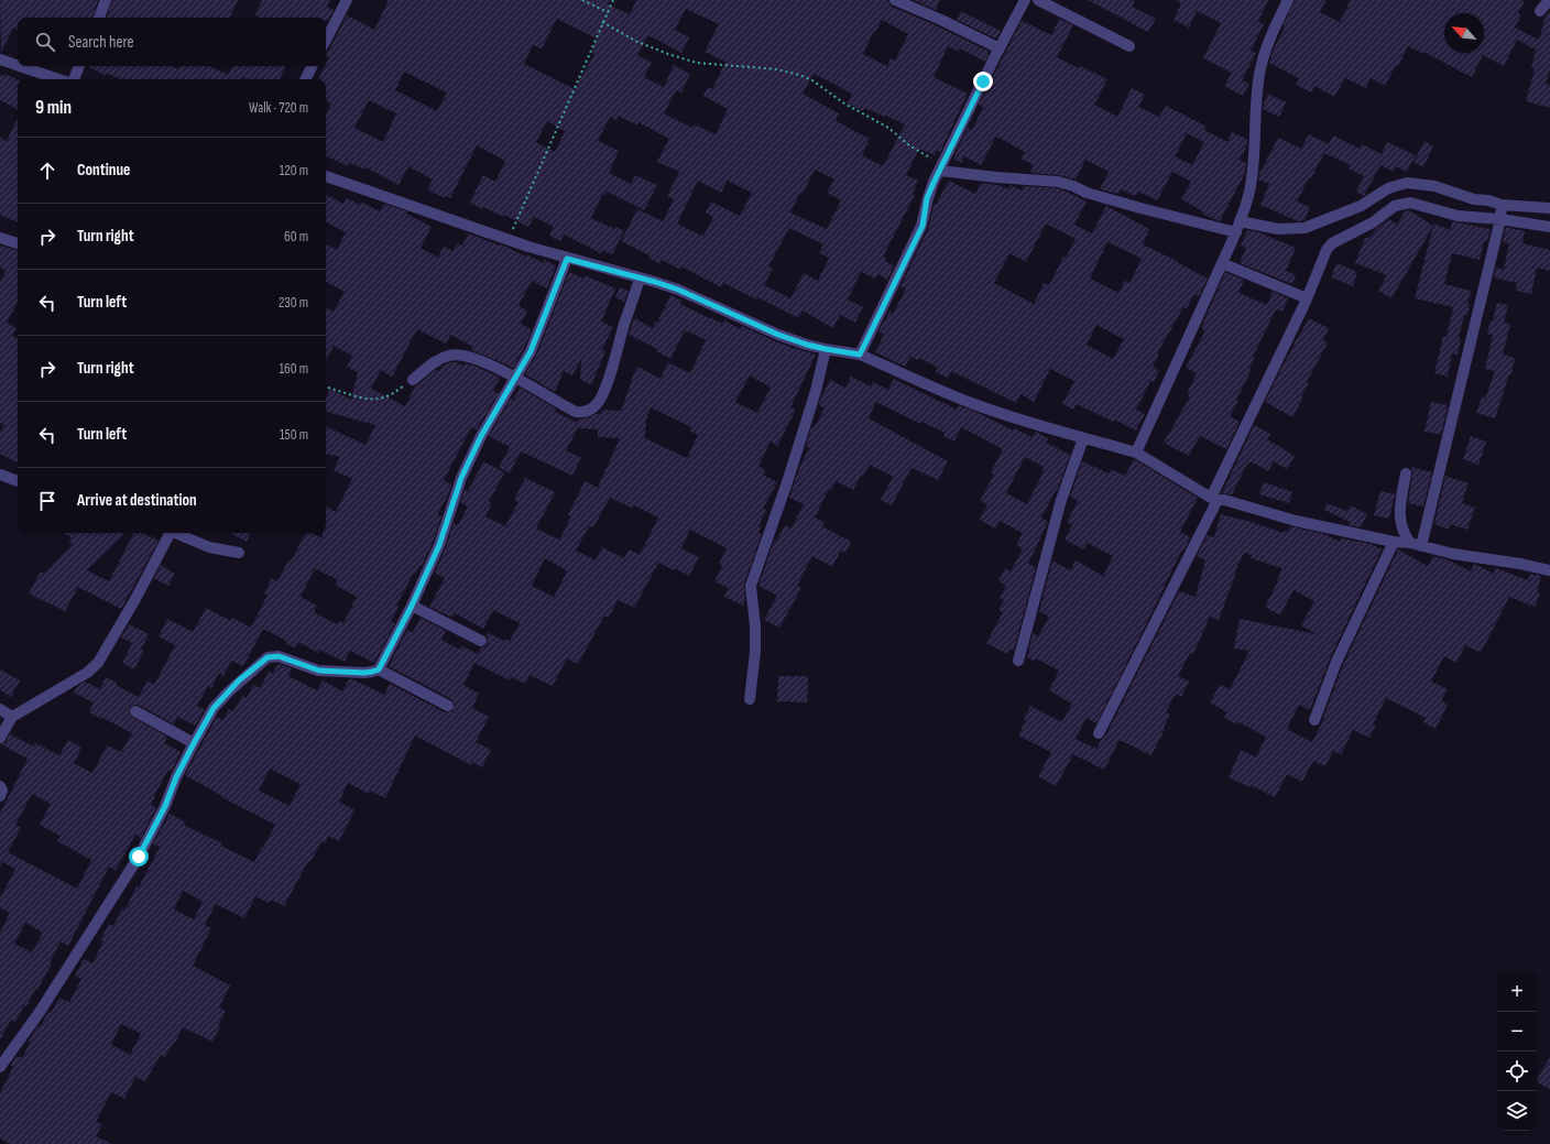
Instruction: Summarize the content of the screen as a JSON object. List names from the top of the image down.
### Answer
{
  "north": "top left",
  "page": {
    "search": "Search here",
    "heading": ["9 min", "Walk · 720 m"],
    "list": [
      ["Continue", "120 m"],
      ["Turn right", "60 m"],
      ["Turn left", "230 m"],
      ["Turn right", "160 m"],
      ["Turn left", "150 m"],
      "Arrive at destination"
    ],
    "map_buttons": ["+", "−"]
  }
}
